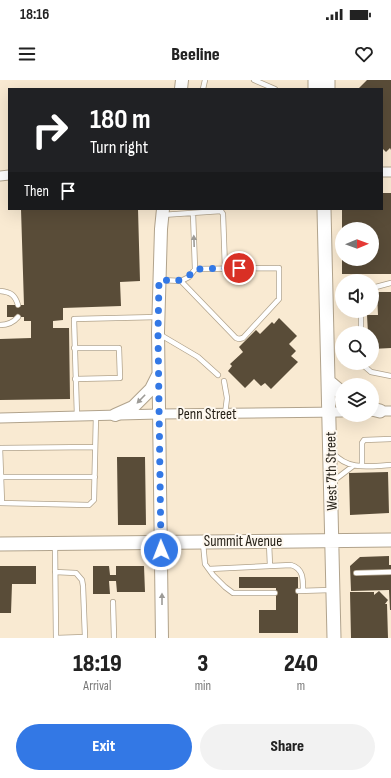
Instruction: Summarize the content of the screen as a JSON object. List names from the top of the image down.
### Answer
{
  "streets": {
    "main road": ["West 7th Street", "Summit Avenue"],
    "street": ["Penn Street"]
  },
  "crossings": [
    ["West 7th Street", "Summit Avenue"]
  ],
  "north": "right",
  "page": {
    "status": "18:16",
    "header": "Beeline",
    "turn": ["180 m", "Turn right"],
    "then": "Then",
    "eta": [
      "18:19",
      "Arrival",
      "3",
      "min",
      "240",
      "m"
    ],
    "buttons": ["Exit", "Share"]
  }
}
